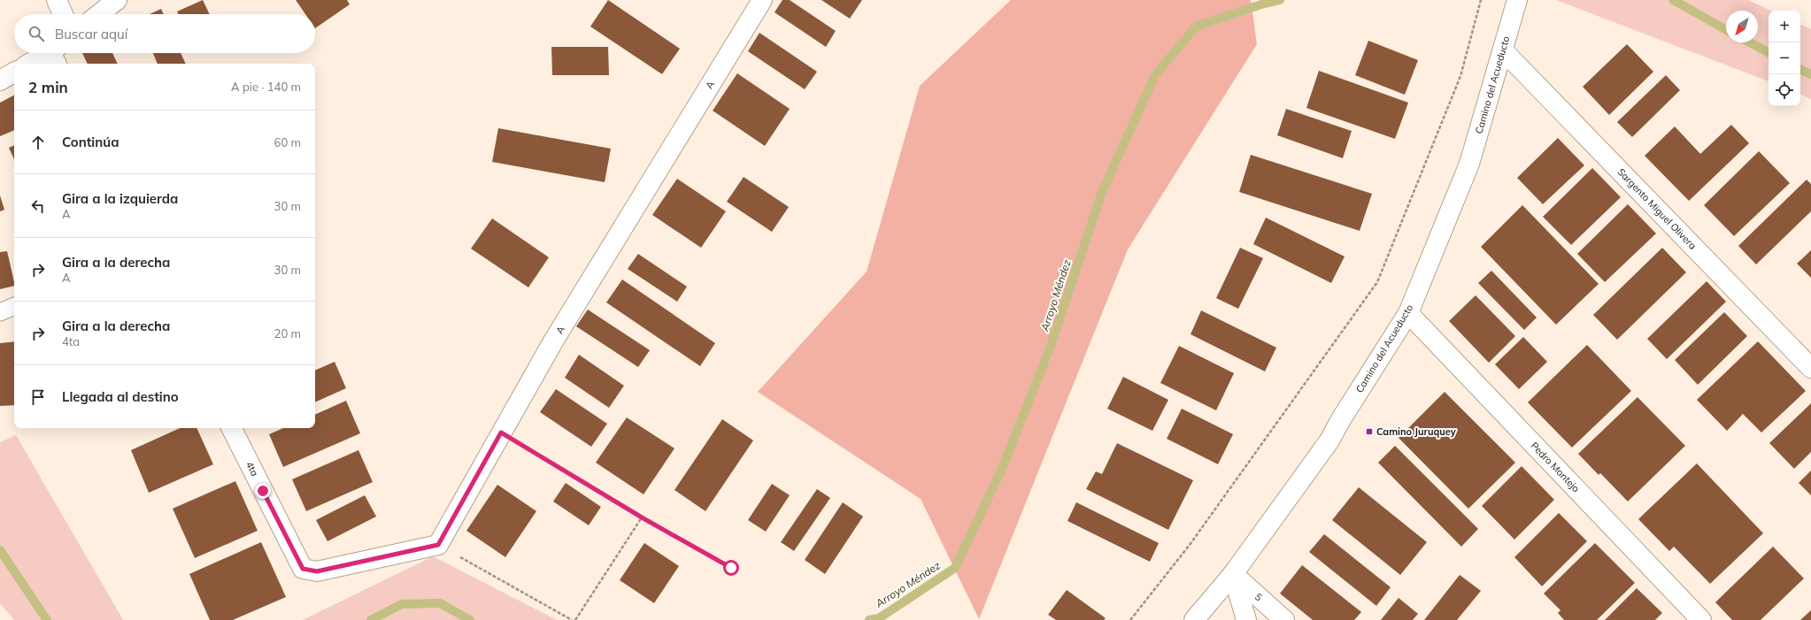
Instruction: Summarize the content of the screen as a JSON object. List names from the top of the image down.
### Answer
{
  "streets": {
    "street": [
      "A",
      "Camino del Acueducto",
      "Sargento Miguel Olivera",
      "Pedro Montejo",
      "4ta",
      "5"
    ]
  },
  "crossings": [
    ["A", "4ta"],
    ["Camino del Acueducto", "Sargento Miguel Olivera"],
    ["Camino del Acueducto", "Pedro Montejo"],
    ["Camino del Acueducto", "5"]
  ],
  "water": ["Arroyo Méndez"],
  "places": {
    "transit": ["Camino Juruquey"]
  },
  "north": "bottom left",
  "page": {
    "map_buttons": ["+", "−"],
    "search": "Buscar aquí",
    "heading": ["2 min", "A pie · 140 m"],
    "list": [
      ["Continúa", "60 m"],
      ["Gira a la izquierda", "A", "30 m"],
      ["Gira a la derecha", "A", "30 m"],
      ["Gira a la derecha", "4ta", "20 m"],
      "Llegada al destino"
    ]
  }
}
